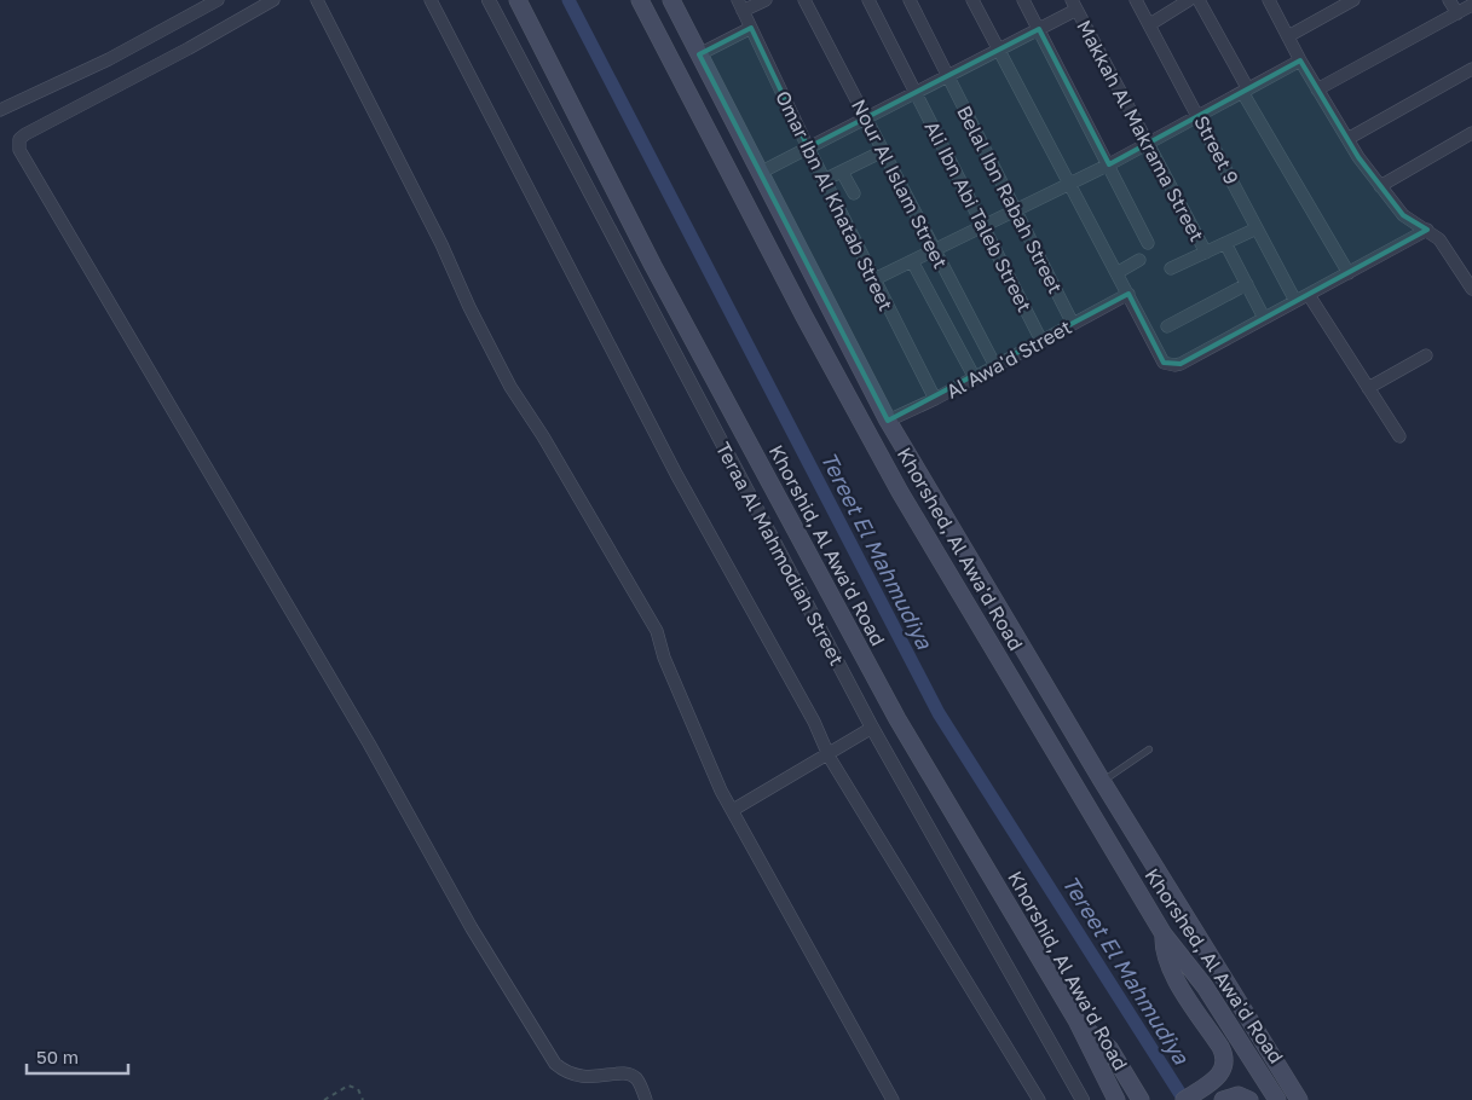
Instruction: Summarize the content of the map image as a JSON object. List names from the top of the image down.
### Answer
{
  "streets": {
    "main road": ["Khorshid, Al Awa'd Road", "Khorshed, Al Awa'd Road"],
    "street": [
      "Makkah Al Makrama Street",
      "Street 9",
      "Nour Al Islam Street",
      "Belal Ibn Rabah Street",
      "Omar Ibn Al Khatab Street",
      "Ali Ibn Abi Taleb Street",
      "Al Awa'd Street",
      "Teraa Al Mahmodiah Street"
    ]
  },
  "crossings": [
    ["Nour Al Islam Street", "Al Awa'd Street"],
    ["Belal Ibn Rabah Street", "Al Awa'd Street"],
    ["Omar Ibn Al Khatab Street", "Al Awa'd Street"],
    ["Ali Ibn Abi Taleb Street", "Al Awa'd Street"],
    ["Al Awa'd Street", "Khorshed, Al Awa'd Road"]
  ],
  "water": ["Tereet El Mahmudiya"],
  "scale_bar": "50 m"
}
